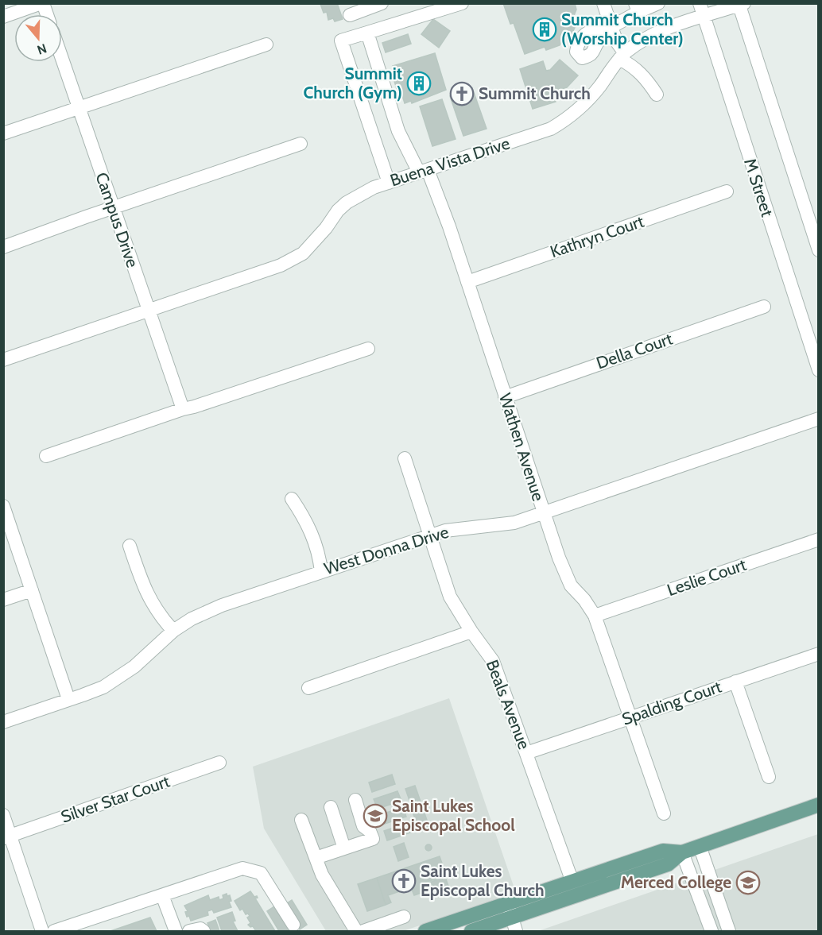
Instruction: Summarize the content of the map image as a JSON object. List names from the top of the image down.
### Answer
{
  "streets": {
    "street": [
      "Buena Vista Drive",
      "M Street",
      "Campus Drive",
      "Kathryn Court",
      "Della Court",
      "Wathen Avenue",
      "West Donna Drive",
      "Leslie Court",
      "Spalding Court",
      "Beals Avenue",
      "Silver Star Court"
    ]
  },
  "crossings": [
    ["Buena Vista Drive", "M Street"],
    ["Buena Vista Drive", "Campus Drive"],
    ["Buena Vista Drive", "Wathen Avenue"],
    ["Kathryn Court", "Wathen Avenue"],
    ["Della Court", "Wathen Avenue"],
    ["Wathen Avenue", "West Donna Drive"],
    ["Wathen Avenue", "Leslie Court"],
    ["Wathen Avenue", "Spalding Court"],
    ["West Donna Drive", "Beals Avenue"],
    ["Spalding Court", "Beals Avenue"]
  ],
  "places": {
    "building": ["Summit Church (Worship Center)", "Summit Church (Gym)"],
    "church": ["Summit Church", "Saint Lukes Episcopal Church"],
    "school or university": ["Saint Lukes Episcopal School", "Merced College"]
  },
  "north": "bottom"
}
